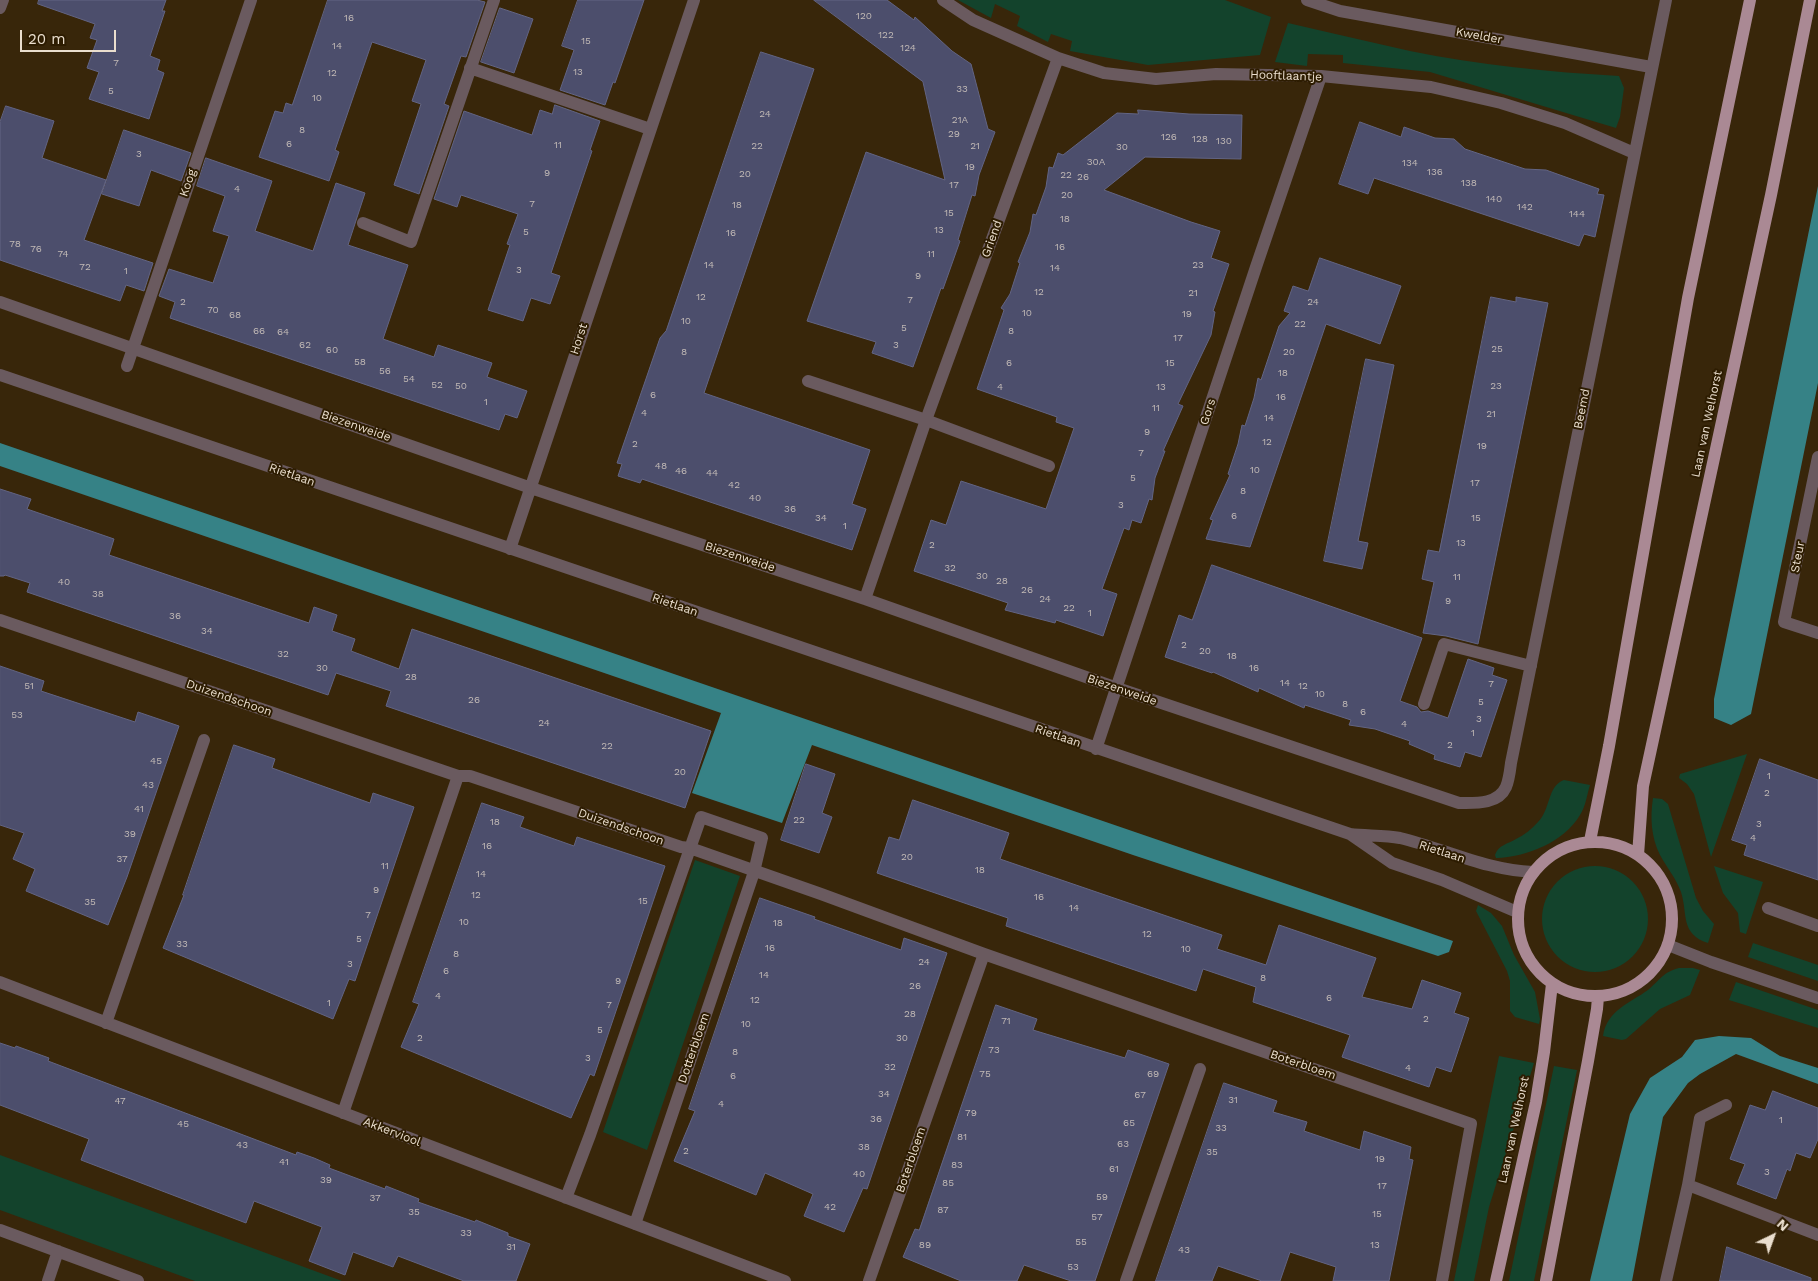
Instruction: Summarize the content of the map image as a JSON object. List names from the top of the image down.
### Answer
{
  "streets": {
    "main road": ["Laan van Welhorst"],
    "street": [
      "Kwelder",
      "Hooftlaantje",
      "Koog",
      "Griend",
      "Horst",
      "Beemd",
      "Gors",
      "Biezenweide",
      "Rietlaan",
      "Steur",
      "Duizendschoon",
      "Dotterbloem",
      "Boterbloem",
      "Akkerviool"
    ]
  },
  "crossings": [
    ["Kwelder", "Beemd"],
    ["Hooftlaantje", "Griend"],
    ["Hooftlaantje", "Beemd"],
    ["Hooftlaantje", "Gors"],
    ["Koog", "Biezenweide"],
    ["Griend", "Biezenweide"],
    ["Horst", "Biezenweide"],
    ["Horst", "Rietlaan"],
    ["Beemd", "Biezenweide"],
    ["Gors", "Biezenweide"],
    ["Gors", "Rietlaan"],
    ["Laan van Welhorst", "Rietlaan"],
    ["Duizendschoon", "Dotterbloem"],
    ["Duizendschoon", "Boterbloem"],
    ["Dotterbloem", "Boterbloem"],
    ["Dotterbloem", "Akkerviool"]
  ],
  "house_numbers": [
    "120",
    "16",
    "122",
    "15",
    "14",
    "124",
    "7",
    "13",
    "12",
    "33",
    "5",
    "10",
    "24",
    "21A",
    "8",
    "29",
    "126",
    "128",
    "130",
    "6",
    "11",
    "22",
    "21",
    "30",
    "3",
    "30A",
    "134",
    "19",
    "136",
    "9",
    "20",
    "22",
    "26",
    "138",
    "17",
    "4",
    "20",
    "140",
    "7",
    "18",
    "142",
    "15",
    "144",
    "18",
    "13",
    "5",
    "16",
    "78",
    "16",
    "76",
    "74",
    "11",
    "14",
    "23",
    "72",
    "14",
    "3",
    "1",
    "9",
    "12",
    "21",
    "12",
    "7",
    "2",
    "24",
    "70",
    "10",
    "19",
    "68",
    "10",
    "22",
    "5",
    "66",
    "8",
    "64",
    "17",
    "62",
    "3",
    "25",
    "60",
    "8",
    "20",
    "58",
    "6",
    "15",
    "56",
    "18",
    "54",
    "52",
    "50",
    "23",
    "4",
    "13",
    "6",
    "16",
    "1",
    "11",
    "4",
    "21",
    "14",
    "9",
    "12",
    "2",
    "19",
    "7",
    "48",
    "10",
    "46",
    "44",
    "5",
    "17",
    "42",
    "8",
    "40",
    "3",
    "36",
    "6",
    "34",
    "15",
    "1",
    "13",
    "2",
    "32",
    "30",
    "11",
    "28",
    "40",
    "26",
    "38",
    "24",
    "9",
    "22",
    "1",
    "36",
    "34",
    "2",
    "20",
    "32",
    "18",
    "30",
    "16",
    "28",
    "14",
    "7",
    "51",
    "12",
    "10",
    "26",
    "5",
    "8",
    "6",
    "53",
    "3",
    "24",
    "4",
    "1",
    "2",
    "22",
    "45",
    "20",
    "1",
    "43",
    "2",
    "41",
    "22",
    "18",
    "3",
    "39",
    "4",
    "16",
    "20",
    "37",
    "11",
    "18",
    "14",
    "9",
    "12",
    "16",
    "15",
    "35",
    "14",
    "7",
    "10",
    "18",
    "12",
    "5",
    "33",
    "16",
    "10",
    "8",
    "24",
    "3",
    "6",
    "14",
    "8",
    "9",
    "26",
    "4",
    "6",
    "12",
    "1",
    "7",
    "28",
    "2",
    "71",
    "10",
    "5",
    "2",
    "30",
    "73",
    "8",
    "3",
    "32",
    "4",
    "75",
    "69",
    "6",
    "34",
    "67",
    "31",
    "47",
    "4",
    "79",
    "36",
    "1",
    "65",
    "45",
    "33",
    "81",
    "63",
    "43",
    "38",
    "2",
    "35",
    "19",
    "41",
    "83",
    "61",
    "3",
    "40",
    "39",
    "85",
    "17",
    "59",
    "37",
    "42",
    "87",
    "35",
    "15",
    "57",
    "33",
    "55",
    "89",
    "13",
    "31",
    "43",
    "53"
  ],
  "scale_bar": "20 m",
  "north": "top right"
}
